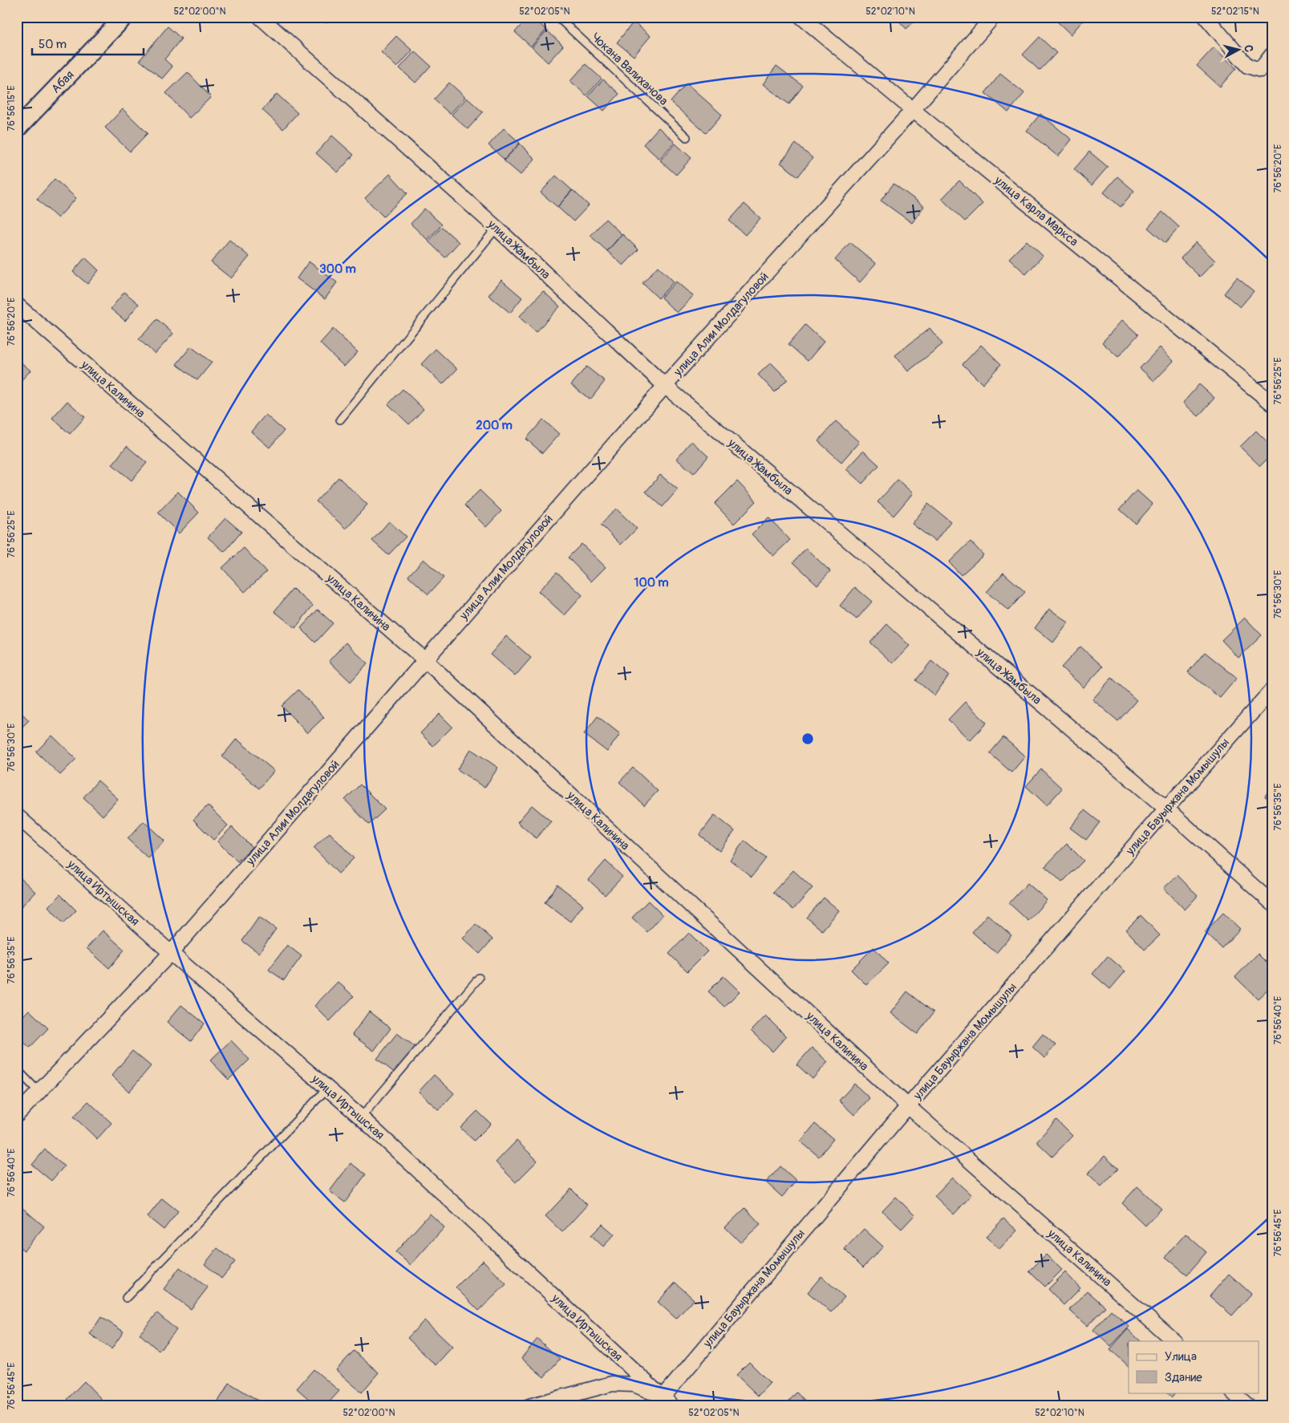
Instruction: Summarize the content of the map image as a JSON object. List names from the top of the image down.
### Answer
{
  "streets": {
    "street": [
      "Абая",
      "улица Карла Маркса",
      "улица Жамбыла",
      "улица Алии Молдагуловой",
      "улица Калинина",
      "улица Бауыржана Момышулы",
      "улица Иртышская"
    ],
    "lane": ["Чокана Валиханова"]
  },
  "crossings": [
    ["улица Карла Маркса", "улица Алии Молдагуловой"],
    ["улица Жамбыла", "улица Алии Молдагуловой"],
    ["улица Жамбыла", "улица Бауыржана Момышулы"],
    ["улица Алии Молдагуловой", "улица Калинина"],
    ["улица Алии Молдагуловой", "улица Иртышская"],
    ["улица Калинина", "улица Бауыржана Момышулы"],
    ["улица Бауыржана Момышулы", "улица Иртышская"]
  ],
  "legend": ["Улица", "Здание"],
  "scale_bar": "50 m",
  "north": "right",
  "coordinates": [
    "52°02'00\"N",
    "52°02'05\"N",
    "52°02'10\"N",
    "52°02'15\"N",
    "76°56'15\"E",
    "76°56'20\"E",
    "76°56'25\"E",
    "76°56'30\"E",
    "76°56'35\"E",
    "76°56'40\"E",
    "76°56'45\"E"
  ],
  "rings": ["300 m", "200 m", "100 m"]
}
